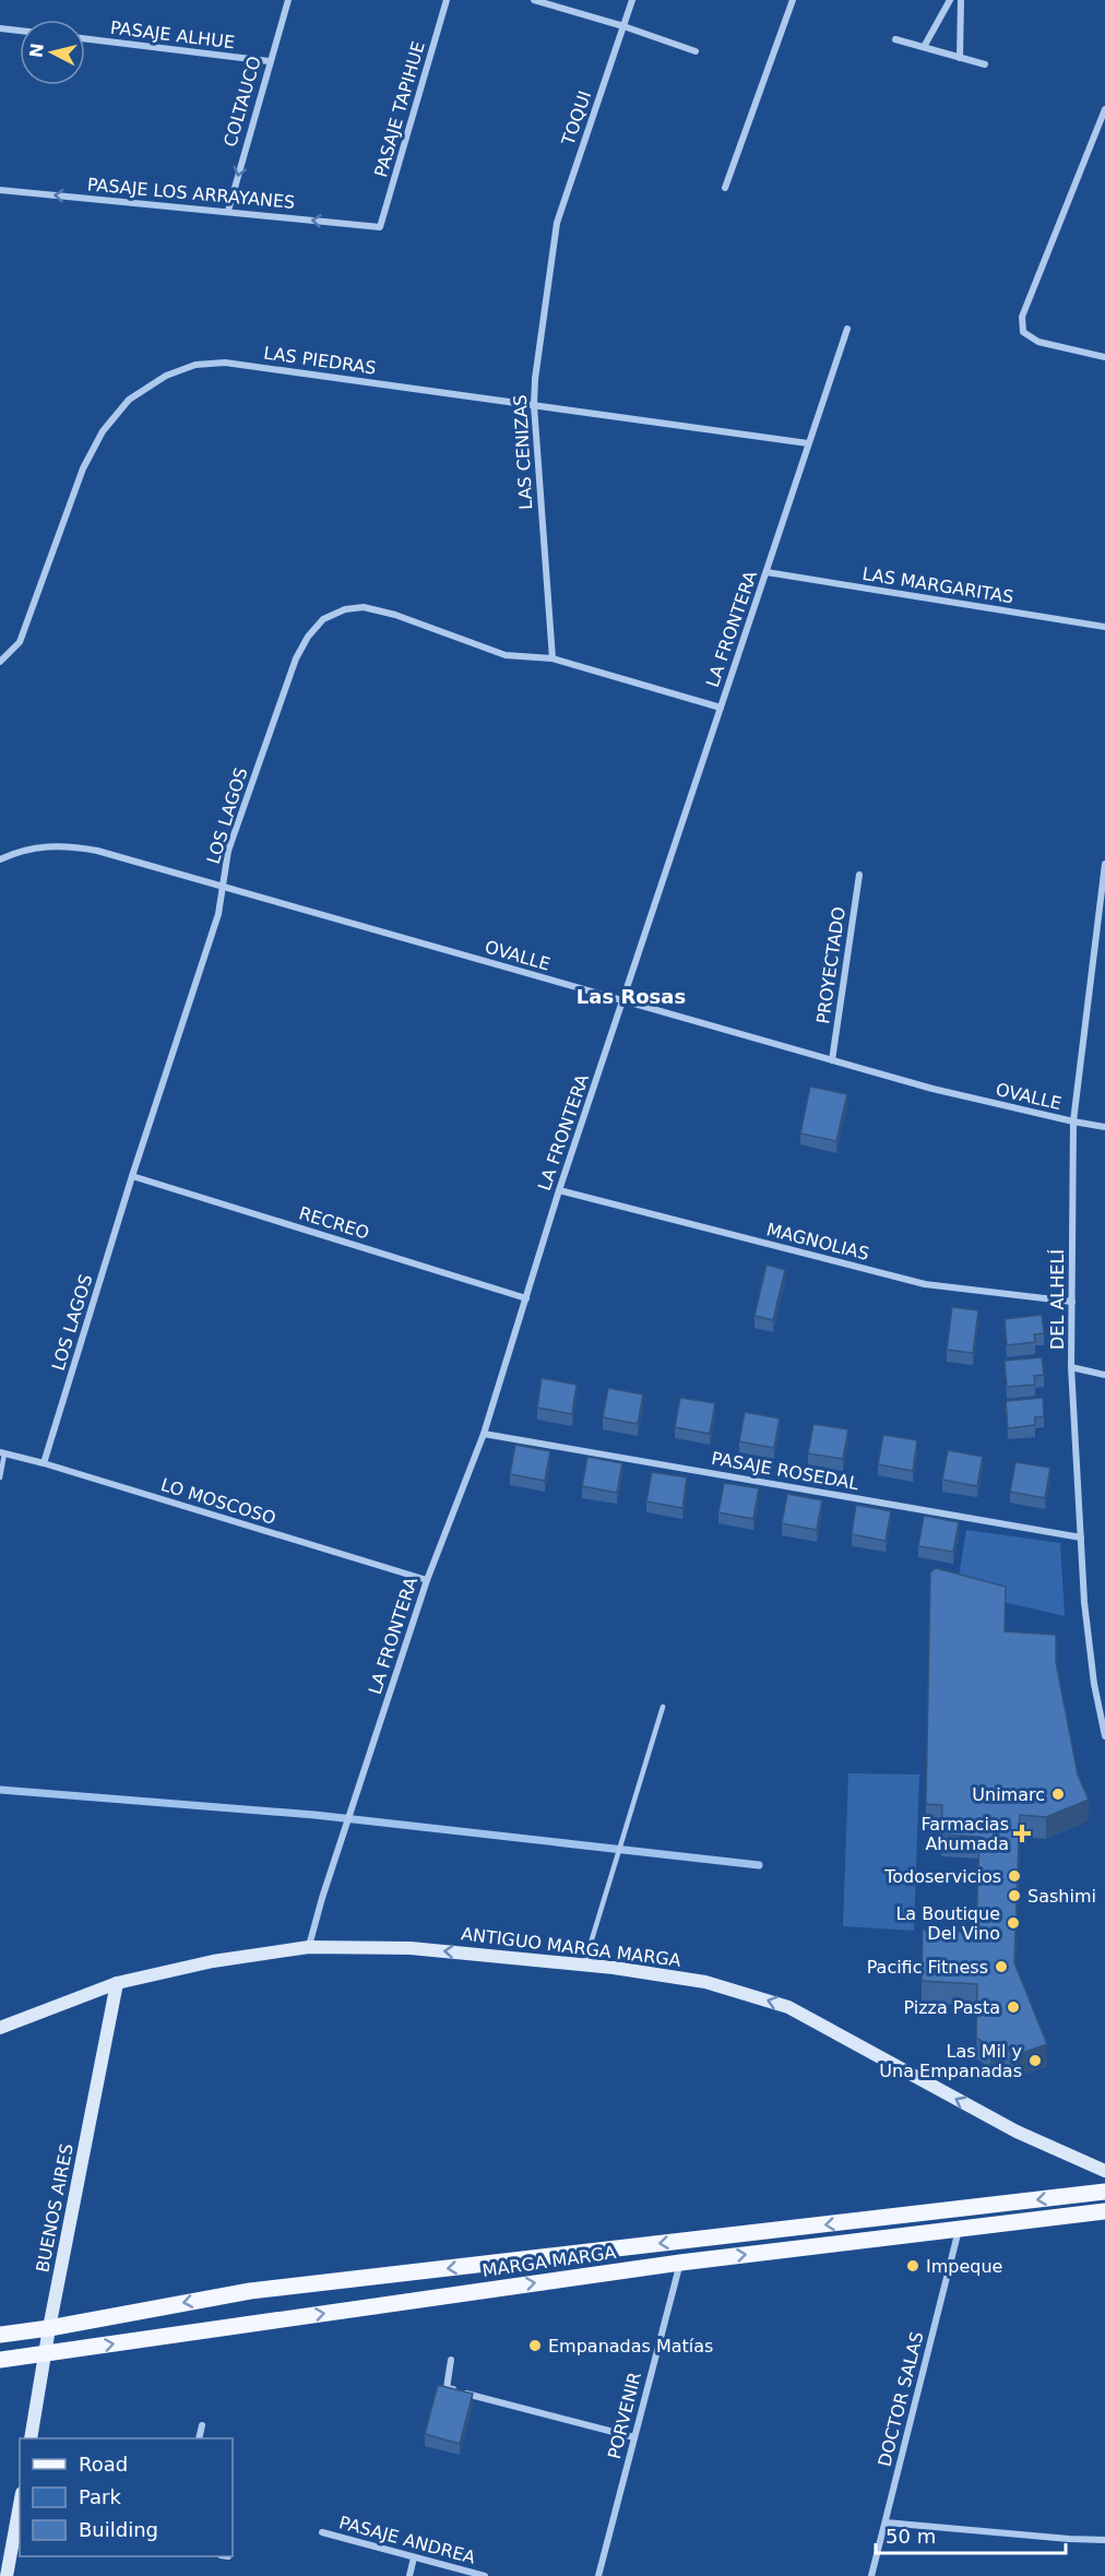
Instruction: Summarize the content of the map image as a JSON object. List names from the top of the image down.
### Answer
{
  "streets": {
    "main road": ["MARGA MARGA"],
    "street": [
      "PASAJE ALHUE",
      "COLTAUCO",
      "PASAJE TAPIHUE",
      "TOQUI",
      "PASAJE LOS ARRAYANES",
      "LAS PIEDRAS",
      "LAS CENIZAS",
      "LAS MARGARITAS",
      "LA FRONTERA",
      "LOS LAGOS",
      "OVALLE",
      "PROYECTADO",
      "RECREO",
      "MAGNOLIAS",
      "DEL ALHELÍ",
      "PASAJE ROSEDAL",
      "LO MOSCOSO",
      "ANTIGUO MARGA MARGA",
      "BUENOS AIRES",
      "DOCTOR SALAS",
      "PORVENIR",
      "PASAJE ANDREA"
    ]
  },
  "crossings": [
    ["PASAJE ALHUE", "COLTAUCO"],
    ["COLTAUCO", "PASAJE LOS ARRAYANES"],
    ["PASAJE TAPIHUE", "PASAJE LOS ARRAYANES"],
    ["TOQUI", "LAS CENIZAS"],
    ["LAS PIEDRAS", "LAS CENIZAS"],
    ["LAS PIEDRAS", "LA FRONTERA"],
    ["LAS CENIZAS", "LOS LAGOS"],
    ["LAS MARGARITAS", "LA FRONTERA"],
    ["LA FRONTERA", "LOS LAGOS"],
    ["LA FRONTERA", "OVALLE"],
    ["LA FRONTERA", "RECREO"],
    ["LA FRONTERA", "MAGNOLIAS"],
    ["LA FRONTERA", "PASAJE ROSEDAL"],
    ["LA FRONTERA", "LO MOSCOSO"],
    ["LA FRONTERA", "ANTIGUO MARGA MARGA"],
    ["LOS LAGOS", "OVALLE"],
    ["LOS LAGOS", "RECREO"],
    ["LOS LAGOS", "LO MOSCOSO"],
    ["OVALLE", "PROYECTADO"],
    ["OVALLE", "DEL ALHELÍ"],
    ["MAGNOLIAS", "DEL ALHELÍ"],
    ["DEL ALHELÍ", "PASAJE ROSEDAL"],
    ["ANTIGUO MARGA MARGA", "BUENOS AIRES"],
    ["BUENOS AIRES", "MARGA MARGA"],
    ["MARGA MARGA", "DOCTOR SALAS"],
    ["MARGA MARGA", "PORVENIR"]
  ],
  "one_way": ["COLTAUCO", "PASAJE LOS ARRAYANES", "ANTIGUO MARGA MARGA"],
  "districts": ["Las Rosas"],
  "places": {
    "other": [
      "Unimarc",
      "Todoservicios",
      "Sashimi",
      "La Boutique Del Vino",
      "Pacific Fitness",
      "Pizza Pasta",
      "Las Mil y Una Empanadas",
      "Impeque",
      "Empanadas Matías"
    ],
    "health": ["Farmacias Ahumada"]
  },
  "legend": ["Road", "Park", "Building"],
  "scale_bar": "50 m",
  "north": "left"
}
